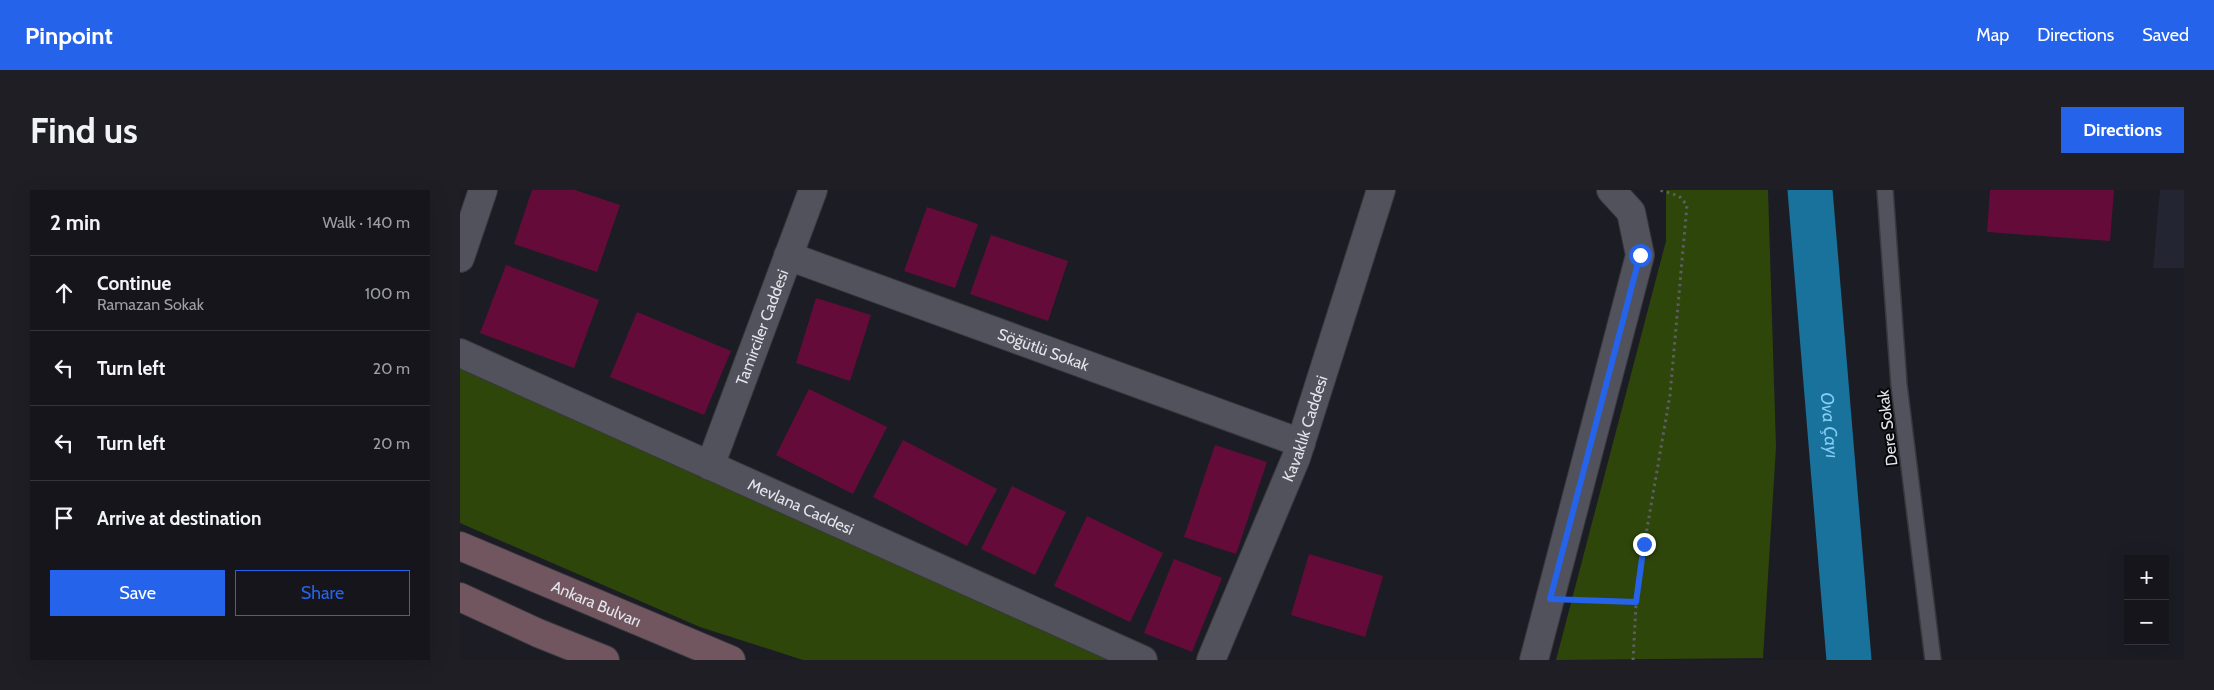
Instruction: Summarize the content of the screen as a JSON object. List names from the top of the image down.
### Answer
{
  "streets": {
    "main road": ["Ankara Bulvarı"],
    "street": [
      "Tamirciler Caddesi",
      "Söğütlü Sokak",
      "Kavaklık Caddesi",
      "Mevlana Caddesi"
    ],
    "lane": ["Dere Sokak"]
  },
  "crossings": [
    ["Tamirciler Caddesi", "Söğütlü Sokak"],
    ["Tamirciler Caddesi", "Mevlana Caddesi"],
    ["Söğütlü Sokak", "Kavaklık Caddesi"]
  ],
  "water": ["Ova Çayı"],
  "page": {
    "header": "Pinpoint",
    "nav": ["Map", "Directions", "Saved"],
    "buttons": [
      "Directions",
      ["Save", "Share"]
    ],
    "title": "Find us",
    "heading": ["2 min", "Walk · 140 m"],
    "list": [
      ["Continue", "Ramazan Sokak", "100 m"],
      ["Turn left", "20 m"],
      ["Turn left", "20 m"],
      "Arrive at destination"
    ],
    "map_buttons": ["+", "−"]
  }
}
